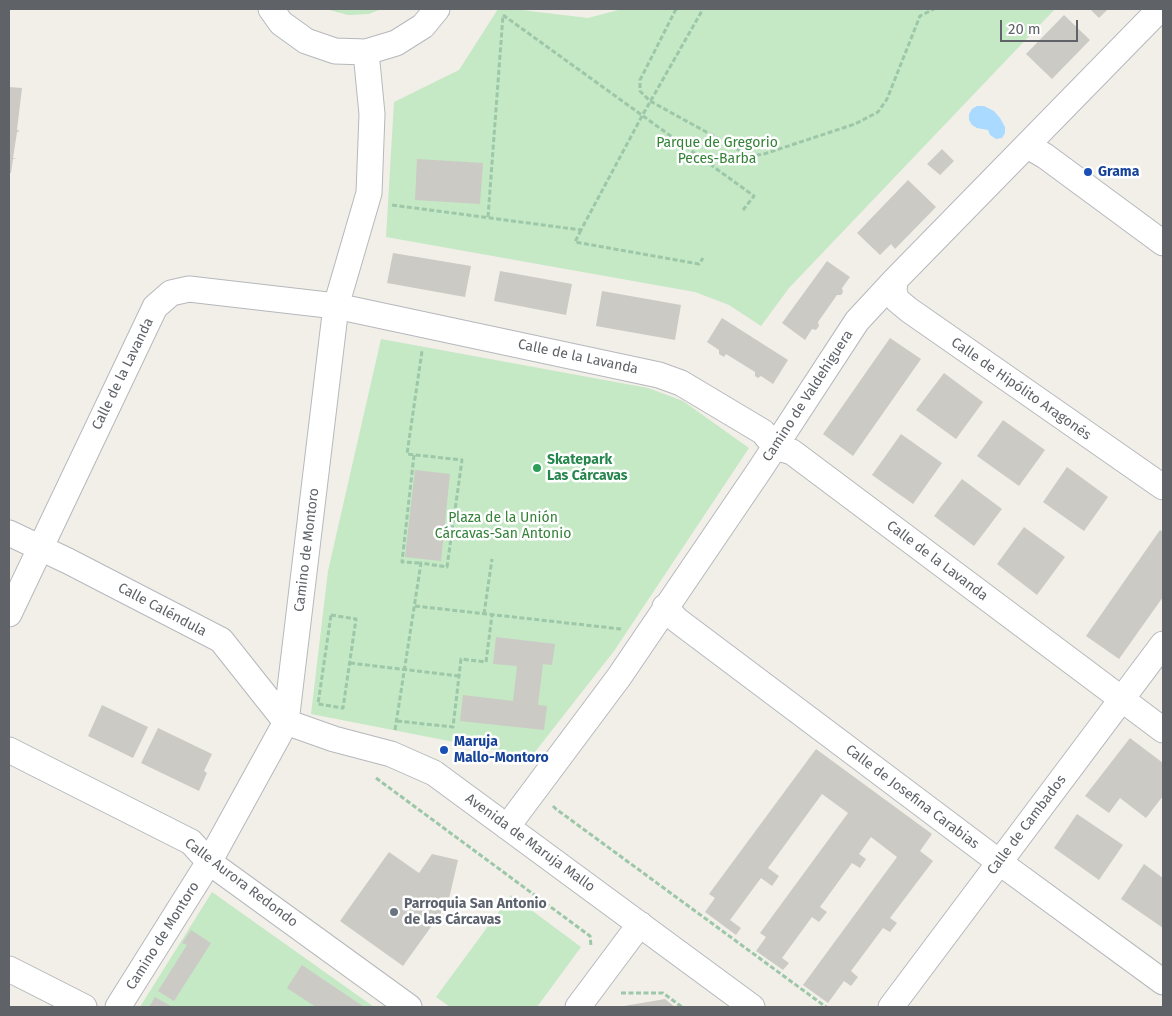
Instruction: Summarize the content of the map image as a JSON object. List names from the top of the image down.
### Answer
{
  "streets": {
    "street": [
      "Calle de la Lavanda",
      "Calle de Hipólito Aragonés",
      "Camino de Valdehiguera",
      "Camino de Montoro",
      "Calle Caléndula",
      "Calle de Josefina Carabias",
      "Calle de Cambados",
      "Avenida de Maruja Mallo",
      "Calle Aurora Redondo"
    ]
  },
  "crossings": [
    ["Calle de la Lavanda", "Camino de Valdehiguera"],
    ["Calle de la Lavanda", "Camino de Montoro"],
    ["Calle de la Lavanda", "Calle Caléndula"],
    ["Calle de la Lavanda", "Calle de Cambados"],
    ["Calle de Hipólito Aragonés", "Camino de Valdehiguera"],
    ["Camino de Valdehiguera", "Calle de Josefina Carabias"],
    ["Camino de Valdehiguera", "Avenida de Maruja Mallo"],
    ["Camino de Montoro", "Calle Caléndula"],
    ["Camino de Montoro", "Avenida de Maruja Mallo"],
    ["Camino de Montoro", "Calle Aurora Redondo"],
    ["Calle Caléndula", "Avenida de Maruja Mallo"],
    ["Calle de Josefina Carabias", "Calle de Cambados"]
  ],
  "parks": ["Parque de Gregorio Peces-Barba", "Plaza de la Unión Cárcavas-San Antonio"],
  "places": [
    "Grama",
    "Skatepark Las Cárcavas",
    "Maruja Mallo-Montoro",
    "Parroquia San Antonio de las Cárcavas"
  ],
  "scale_bar": "20 m"
}
